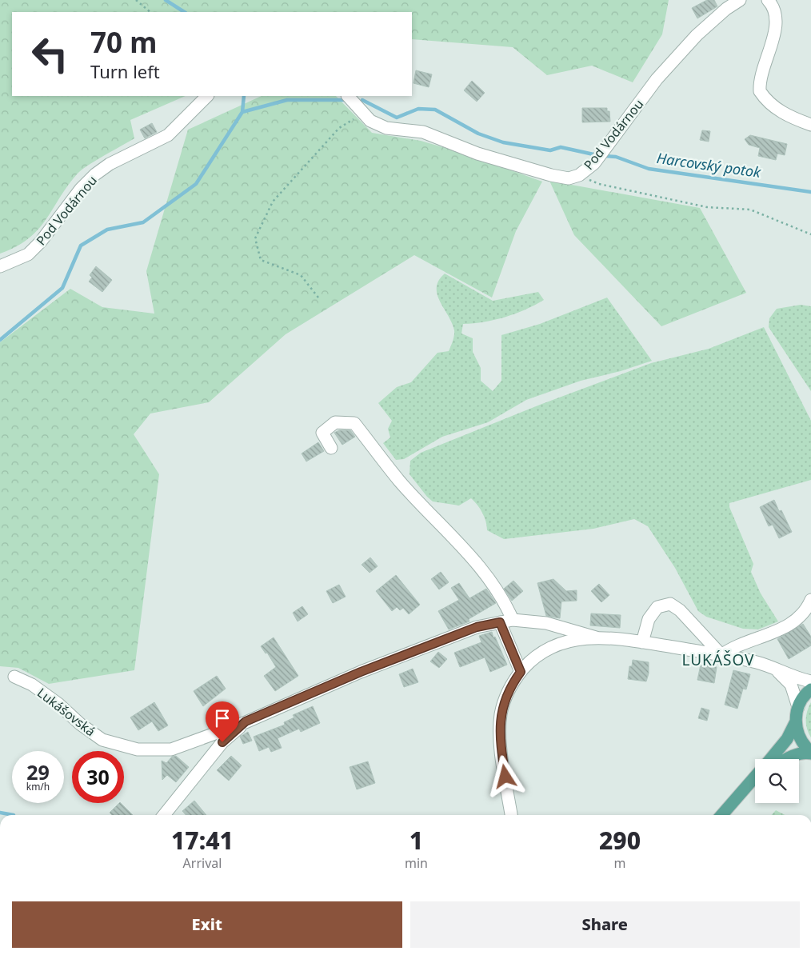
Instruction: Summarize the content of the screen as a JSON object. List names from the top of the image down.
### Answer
{
  "streets": {
    "street": ["Pod Vodárnou", "Lukášovská"]
  },
  "districts": ["LUKÁŠOV"],
  "water": ["Harcovský potok"],
  "page": {
    "turn": ["70 m", "Turn left"],
    "speed": "29 km/h",
    "limit": "30",
    "eta": [
      "17:41",
      "Arrival",
      "1",
      "min",
      "290",
      "m"
    ],
    "buttons": ["Exit", "Share"]
  }
}
